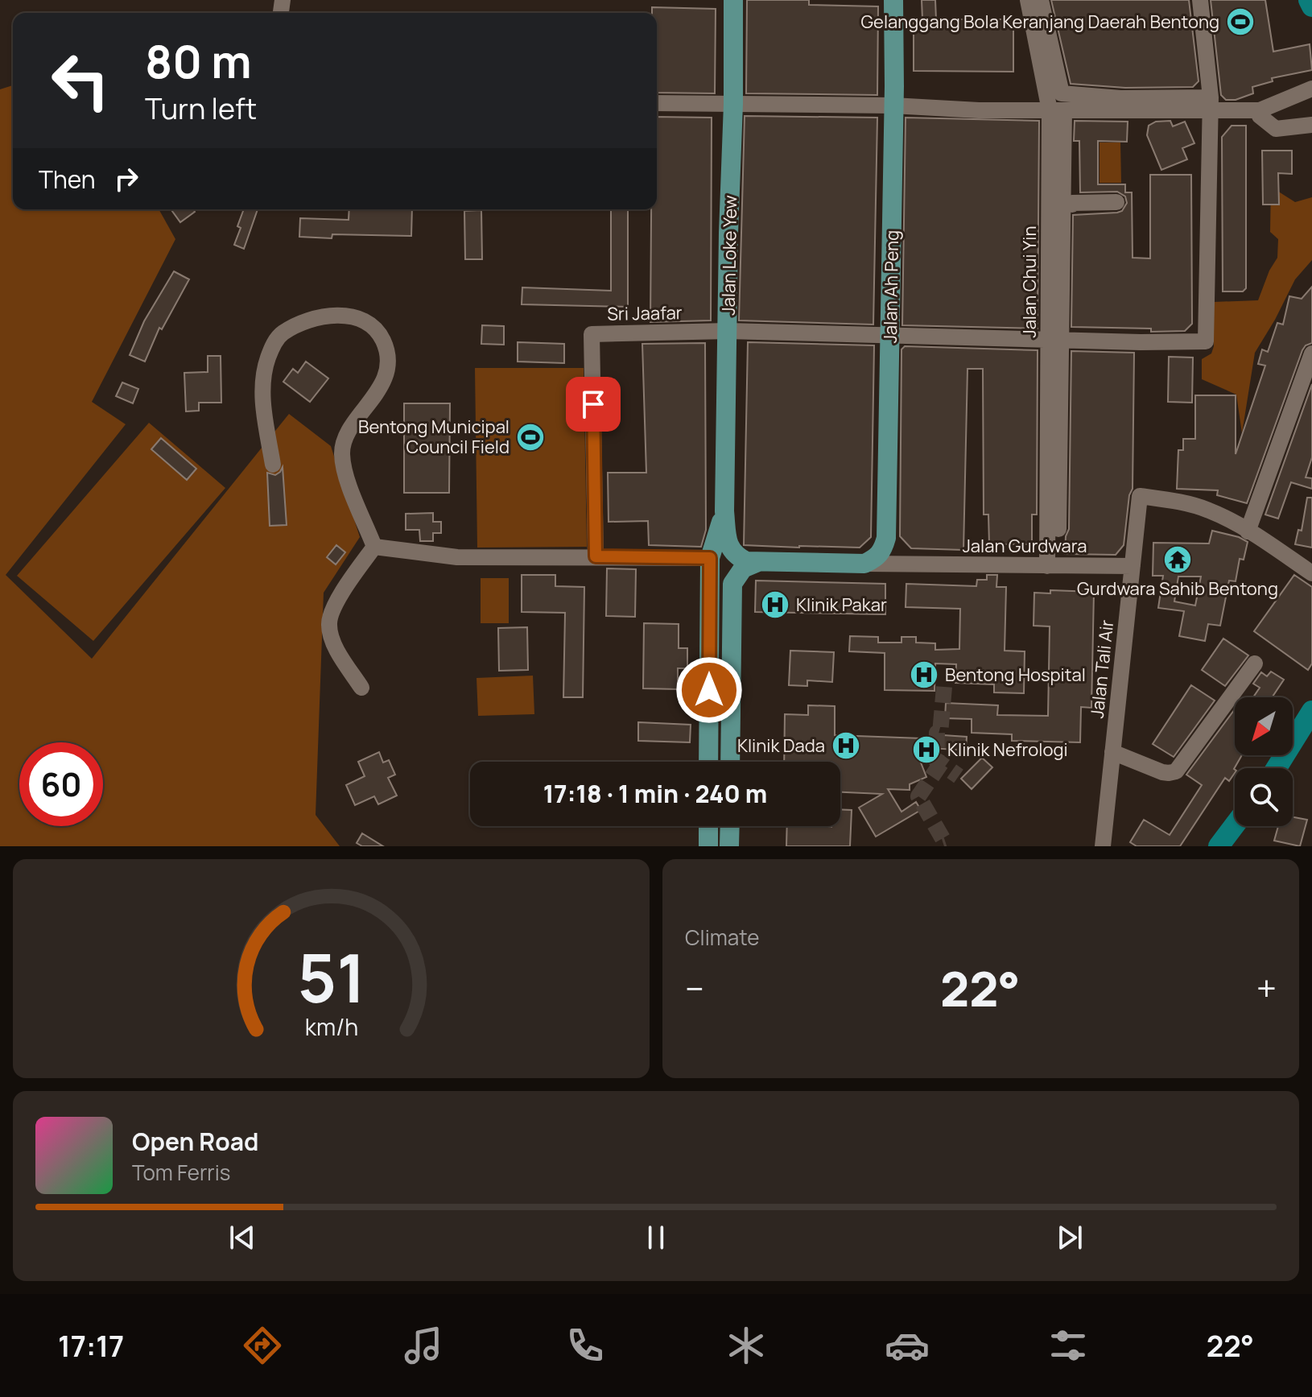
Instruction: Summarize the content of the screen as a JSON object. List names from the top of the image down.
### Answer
{
  "streets": {
    "main road": ["Jalan Loke Yew", "Jalan Ah Peng"],
    "street": [
      "Jalan Chui Yin",
      "Sri Jaafar",
      "Jalan Gurdwara",
      "Jalan Tali Air"
    ]
  },
  "crossings": [
    ["Jalan Loke Yew", "Sri Jaafar"],
    ["Jalan Chui Yin", "Sri Jaafar"],
    ["Jalan Chui Yin", "Jalan Gurdwara"],
    ["Jalan Ah Peng", "Sri Jaafar"],
    ["Jalan Gurdwara", "Jalan Tali Air"]
  ],
  "places": {
    "sports": ["Gelanggang Bola Keranjang Daerah Bentong", "Bentong Municipal Council Field"],
    "temple": ["Gurdwara Sahib Bentong"],
    "hospital": [
      "Klinik Pakar",
      "Bentong Hospital",
      "Klinik Dada",
      "Klinik Nefrologi"
    ]
  },
  "north": "bottom left",
  "page": {
    "turn": ["80 m", "Turn left"],
    "then": "Then",
    "limit": "60",
    "trip": "17:18 · 1 min · 240 m",
    "tile": "Climate",
    "heat": ["−", "22°", "+"],
    "song": ["Open Road", "Tom Ferris"],
    "tabs": ["17:17", "22°"],
    "gauge": ["51", "km/h"]
  }
}
